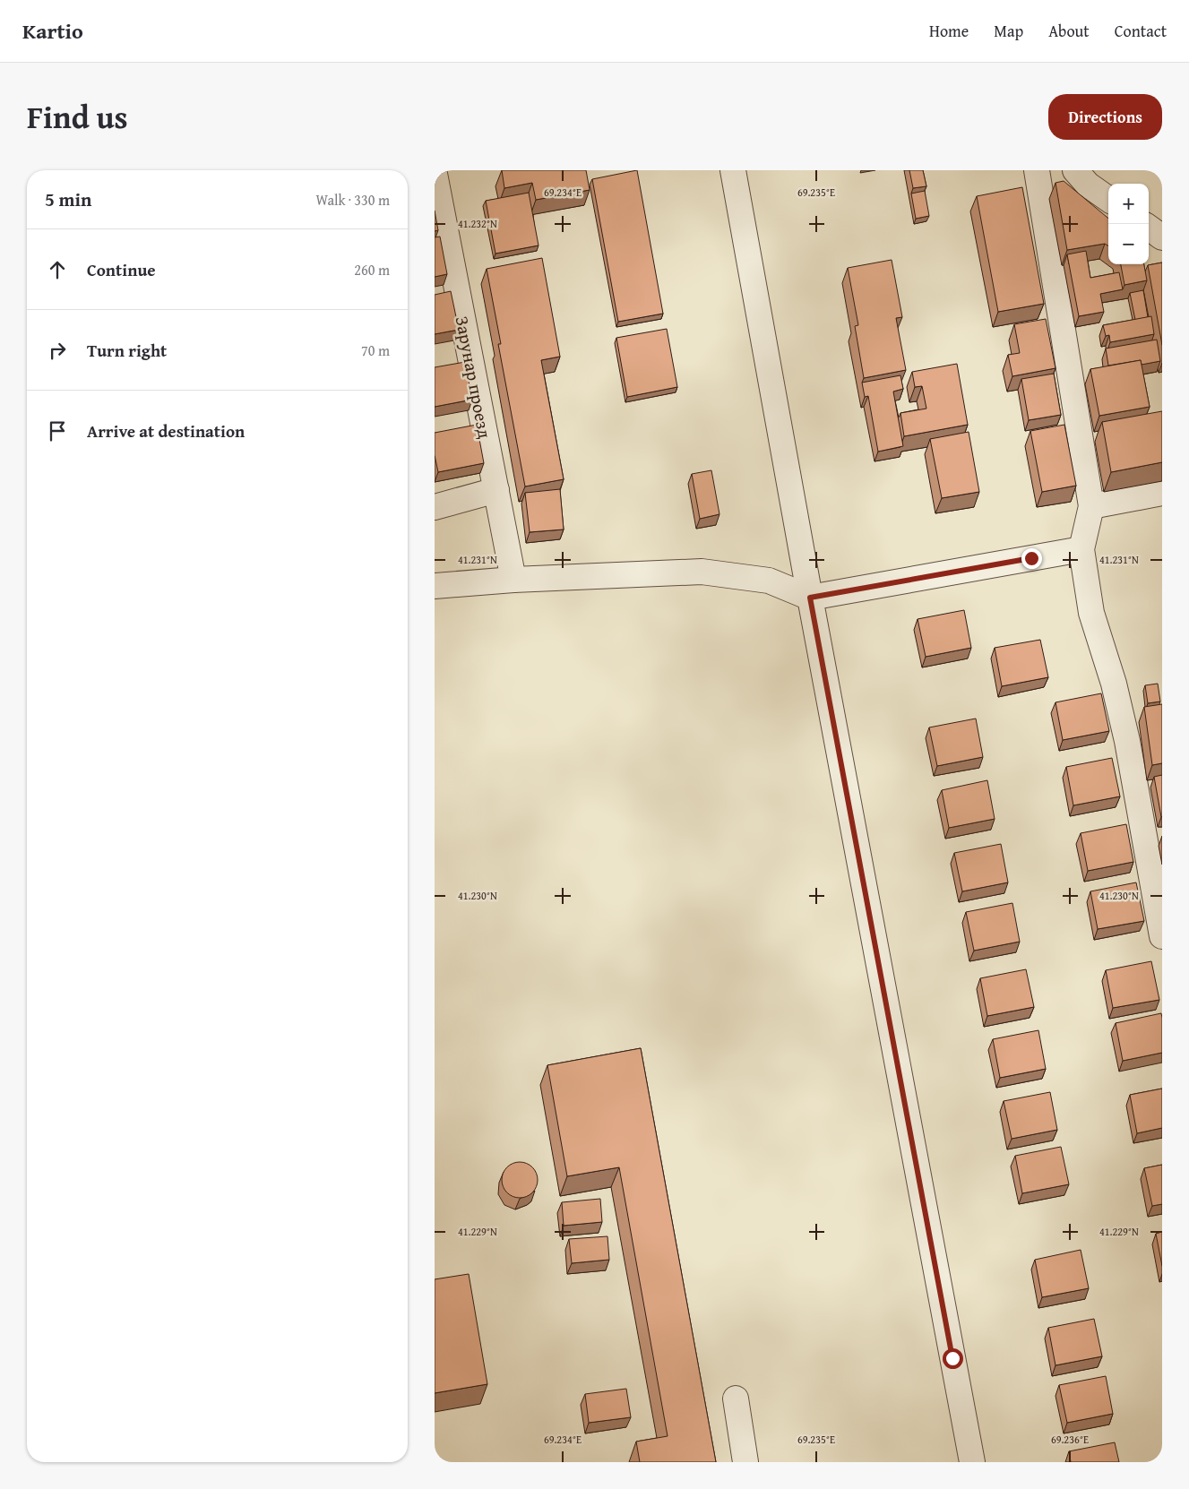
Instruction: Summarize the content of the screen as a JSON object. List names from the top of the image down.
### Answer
{
  "streets": {
    "street": ["Зарунар проезд"]
  },
  "page": {
    "header": "Kartio",
    "nav": [
      "Home",
      "Map",
      "About",
      "Contact"
    ],
    "title": "Find us",
    "buttons": "Directions",
    "heading": ["5 min", "Walk · 330 m"],
    "map_buttons": ["+", "−"],
    "list": [
      ["Continue", "260 m"],
      ["Turn right", "70 m"],
      "Arrive at destination"
    ]
  },
  "coordinates": [
    "69.234°E",
    "69.235°E",
    "41.232°N",
    "41.231°N",
    "41.230°N",
    "41.229°N",
    "69.236°E"
  ]
}
